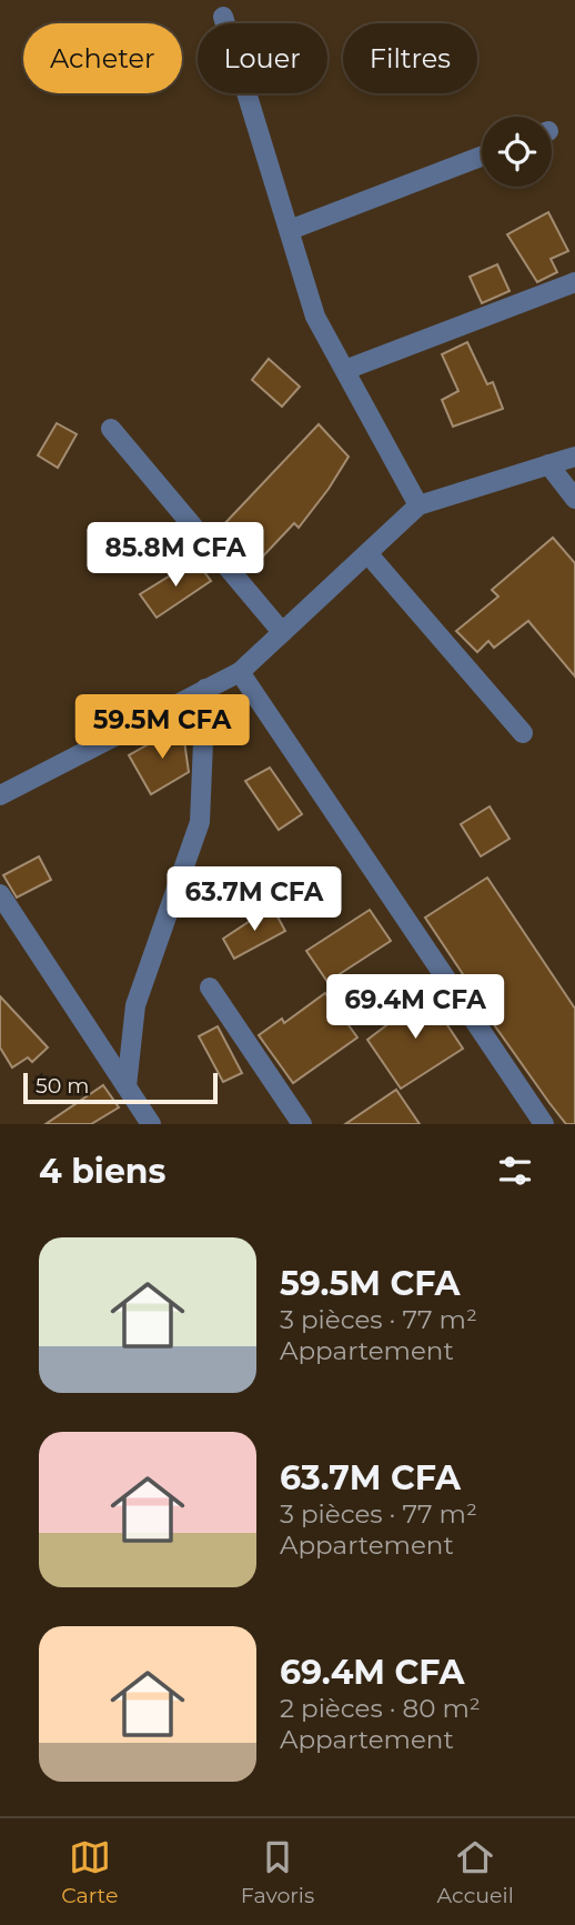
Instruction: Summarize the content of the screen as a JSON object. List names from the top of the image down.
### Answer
{
  "scale_bar": "50 m",
  "page": {
    "chip": ["Acheter", "Louer", "Filtres"],
    "price": [
      "85.8M CFA",
      "59.5M CFA",
      "63.7M CFA",
      "69.4M CFA"
    ],
    "scale": "50 m",
    "heading": "4 biens",
    "list": [
      {
        "name": "59.5M CFA",
        "note": "3 pièces · 77 m² · Appartement"
      },
      {
        "name": "63.7M CFA",
        "note": "3 pièces · 77 m² · Appartement"
      },
      {
        "name": "69.4M CFA",
        "note": "2 pièces · 80 m² · Appartement"
      }
    ],
    "tabs": ["Carte", "Favoris", "Accueil"]
  }
}
